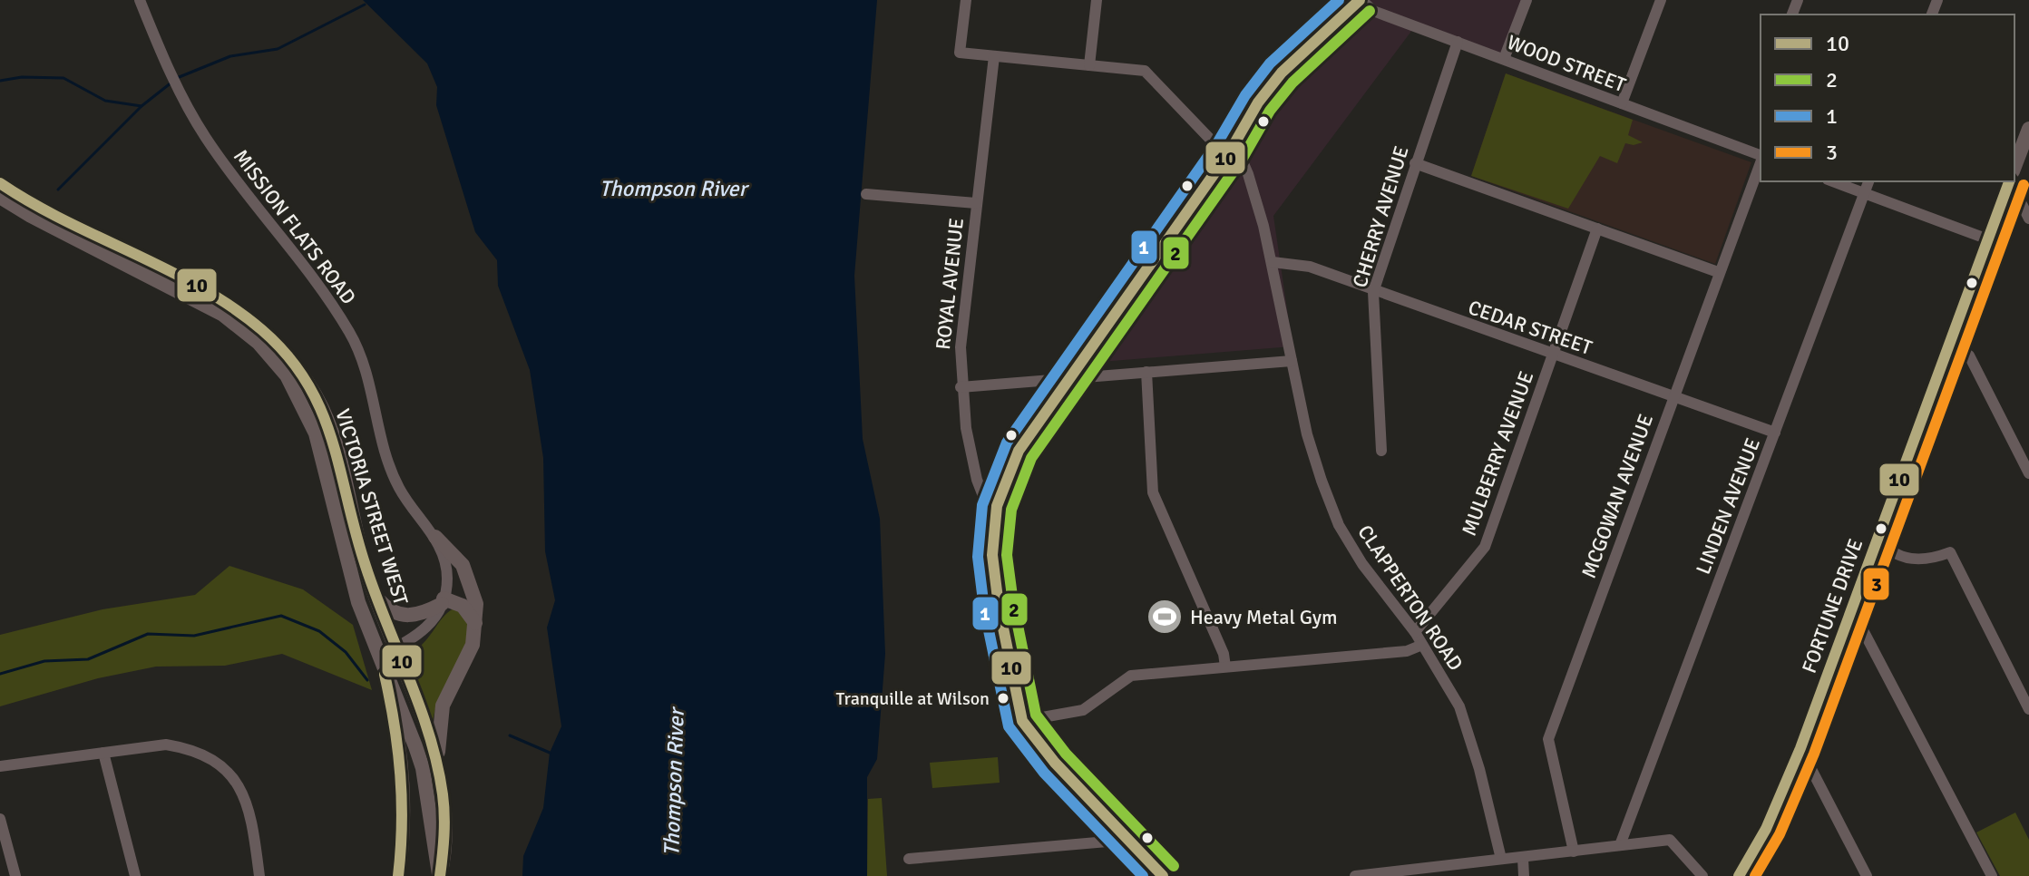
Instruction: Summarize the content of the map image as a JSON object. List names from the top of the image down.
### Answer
{
  "streets": {
    "main road": ["VICTORIA STREET WEST", "FORTUNE DRIVE"],
    "street": [
      "WOOD STREET",
      "CHERRY AVENUE",
      "MISSION FLATS ROAD",
      "ROYAL AVENUE",
      "CEDAR STREET",
      "MULBERRY AVENUE",
      "MCGOWAN AVENUE",
      "LINDEN AVENUE",
      "CLAPPERTON ROAD"
    ]
  },
  "crossings": [
    ["WOOD STREET", "CHERRY AVENUE"],
    ["CHERRY AVENUE", "CEDAR STREET"],
    ["ROYAL AVENUE", "CLAPPERTON ROAD"],
    ["CEDAR STREET", "MULBERRY AVENUE"],
    ["CEDAR STREET", "MCGOWAN AVENUE"],
    ["CEDAR STREET", "LINDEN AVENUE"],
    ["CEDAR STREET", "CLAPPERTON ROAD"],
    ["MULBERRY AVENUE", "CLAPPERTON ROAD"]
  ],
  "water": ["Thompson River"],
  "places": {
    "sports": ["Heavy Metal Gym"],
    "other": ["Tranquille at Wilson"]
  },
  "lines": [
    "transit line 10",
    "transit line 1",
    "transit line 2",
    "transit line 3"
  ],
  "legend": [
    "10",
    "2",
    "1",
    "3"
  ]
}
